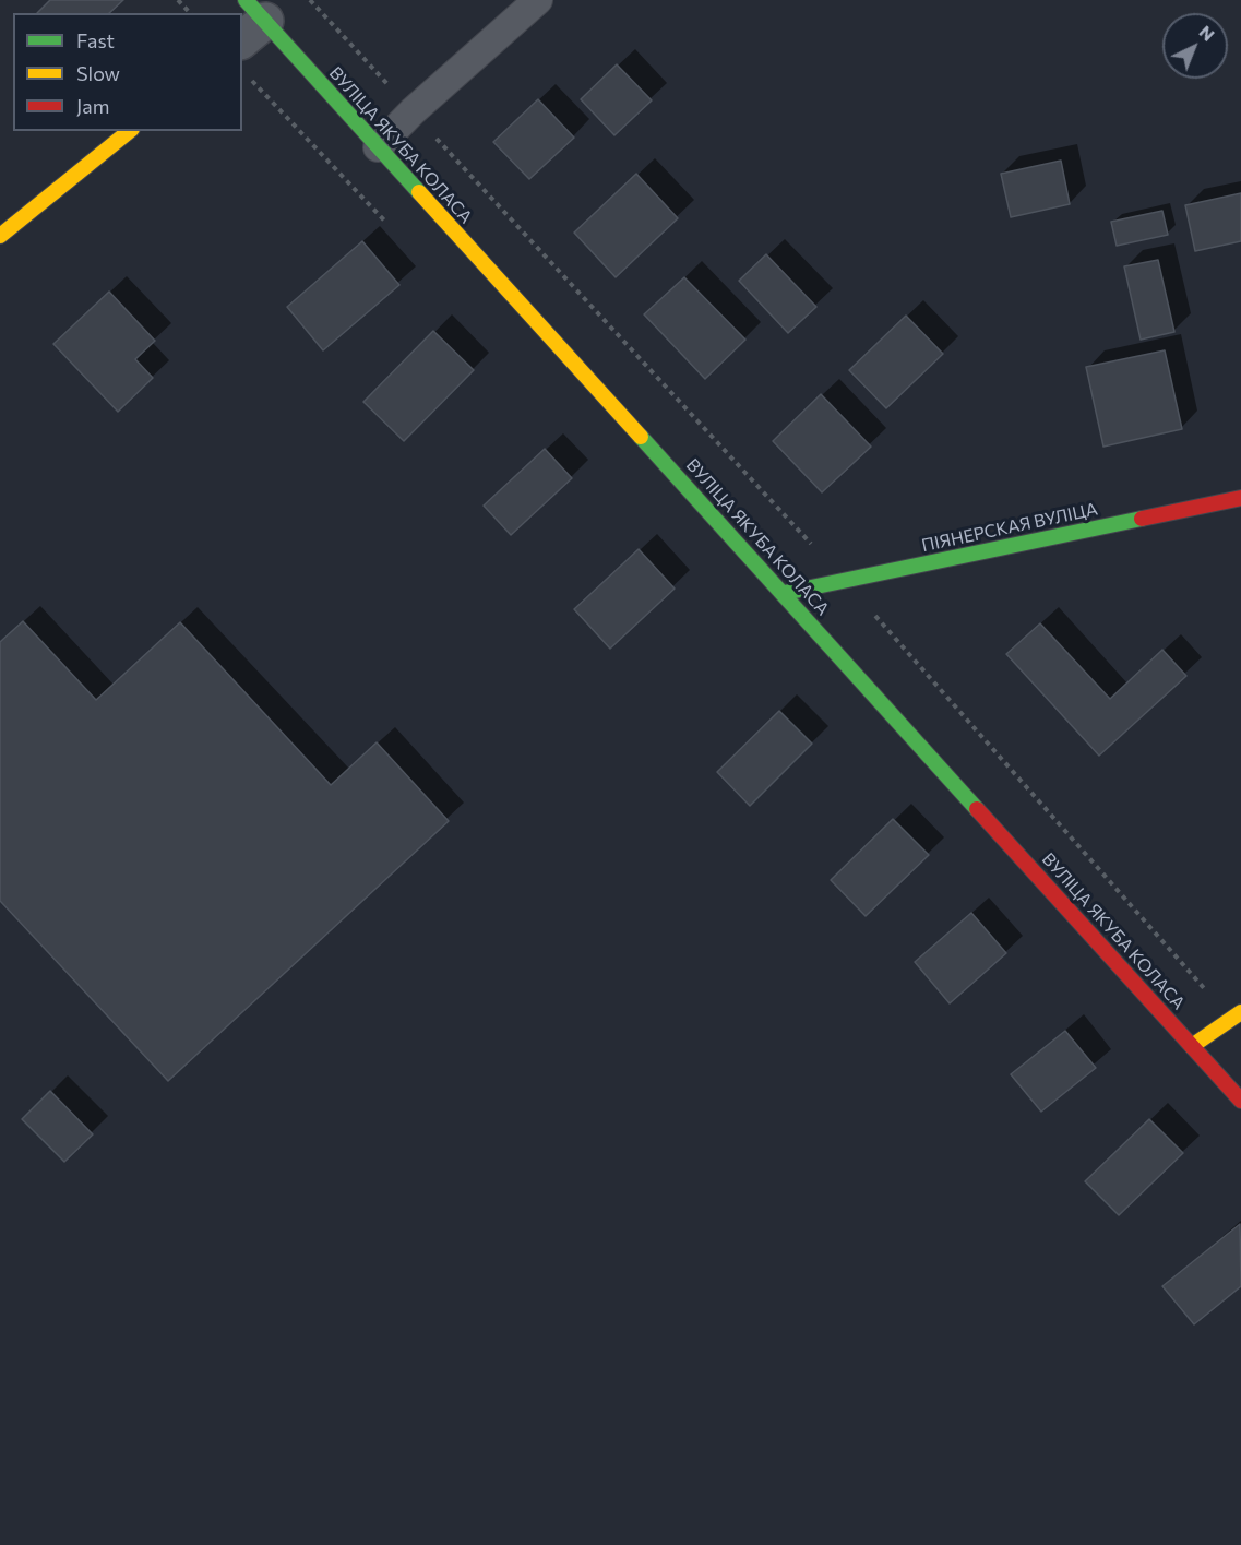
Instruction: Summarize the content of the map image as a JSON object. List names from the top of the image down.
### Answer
{
  "streets": {
    "main road": ["ВУЛІЦА ЯКУБА КОЛАСА", "ПІЯНЕРСКАЯ ВУЛІЦА"]
  },
  "crossings": [
    ["ВУЛІЦА ЯКУБА КОЛАСА", "ПІЯНЕРСКАЯ ВУЛІЦА"]
  ],
  "legend": ["Fast", "Slow", "Jam"],
  "north": "top right"
}
